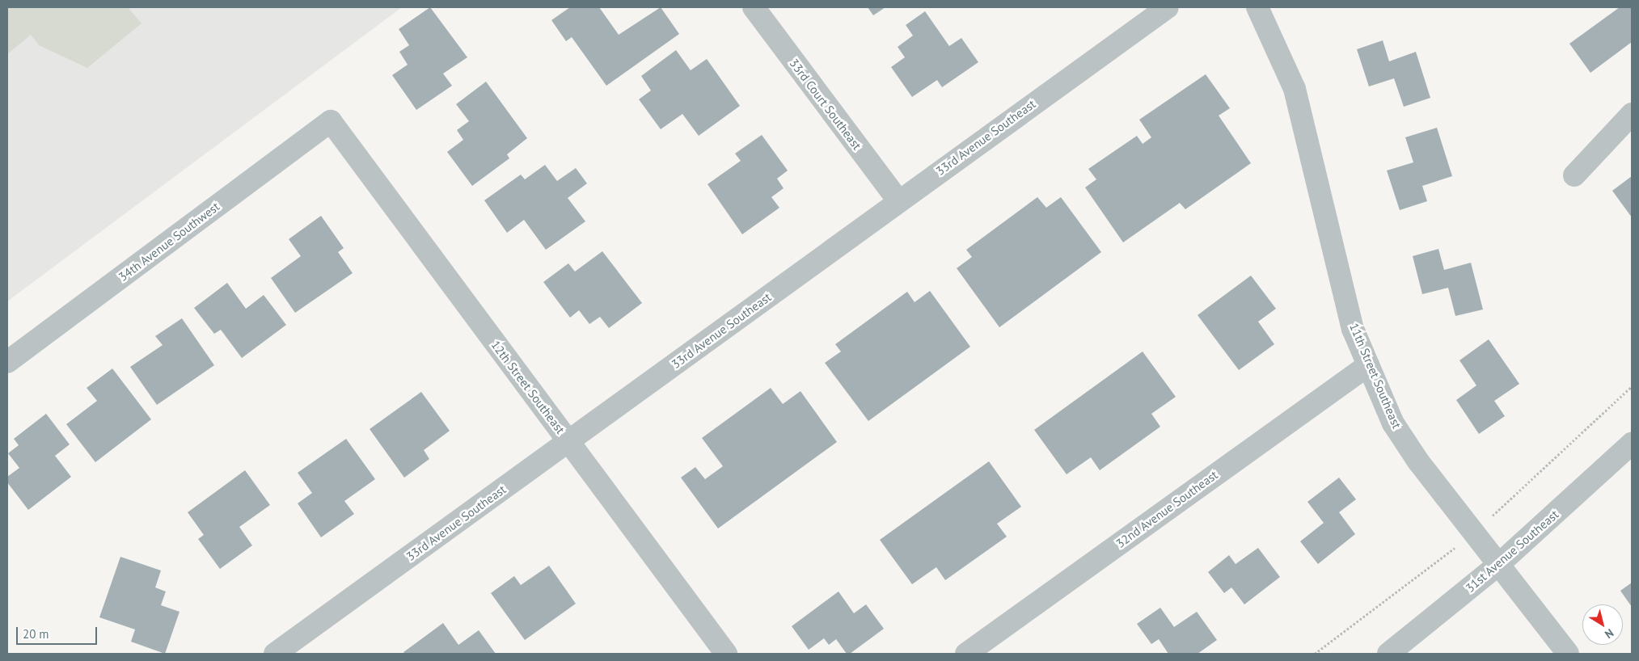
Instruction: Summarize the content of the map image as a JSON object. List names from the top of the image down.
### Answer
{
  "streets": {
    "street": [
      "33rd Court Southeast",
      "33rd Avenue Southeast",
      "34th Avenue Southwest",
      "11th Street Southeast",
      "12th Street Southeast",
      "32nd Avenue Southeast",
      "31st Avenue Southeast"
    ]
  },
  "crossings": [
    ["33rd Court Southeast", "33rd Avenue Southeast"],
    ["33rd Avenue Southeast", "12th Street Southeast"],
    ["34th Avenue Southwest", "12th Street Southeast"],
    ["11th Street Southeast", "32nd Avenue Southeast"],
    ["11th Street Southeast", "31st Avenue Southeast"]
  ],
  "scale_bar": "20 m",
  "north": "bottom right"
}
